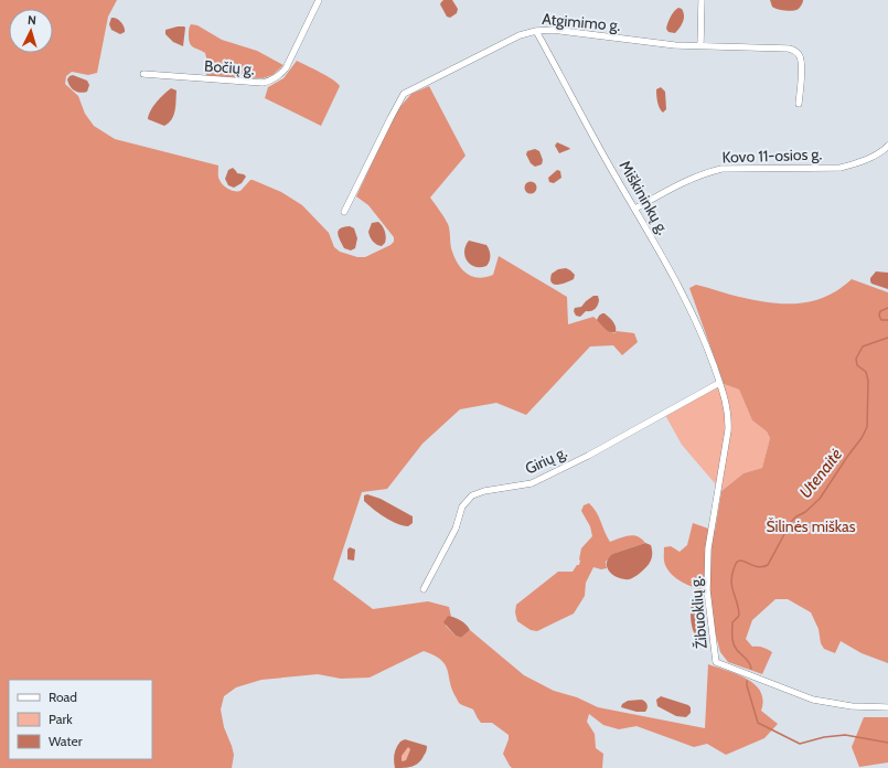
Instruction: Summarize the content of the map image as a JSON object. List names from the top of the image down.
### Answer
{
  "streets": {
    "street": [
      "Atgimimo g.",
      "Bočių g.",
      "Kovo 11-osios g.",
      "Miškininkų g.",
      "Girių g.",
      "Žibuoklių g."
    ]
  },
  "crossings": [
    ["Atgimimo g.", "Miškininkų g."],
    ["Kovo 11-osios g.", "Miškininkų g."],
    ["Miškininkų g.", "Girių g."],
    ["Miškininkų g.", "Žibuoklių g."],
    ["Girių g.", "Žibuoklių g."]
  ],
  "water": ["Utenaitė"],
  "parks": ["Šilinės miškas"],
  "legend": ["Road", "Park", "Water"],
  "north": "top"
}
